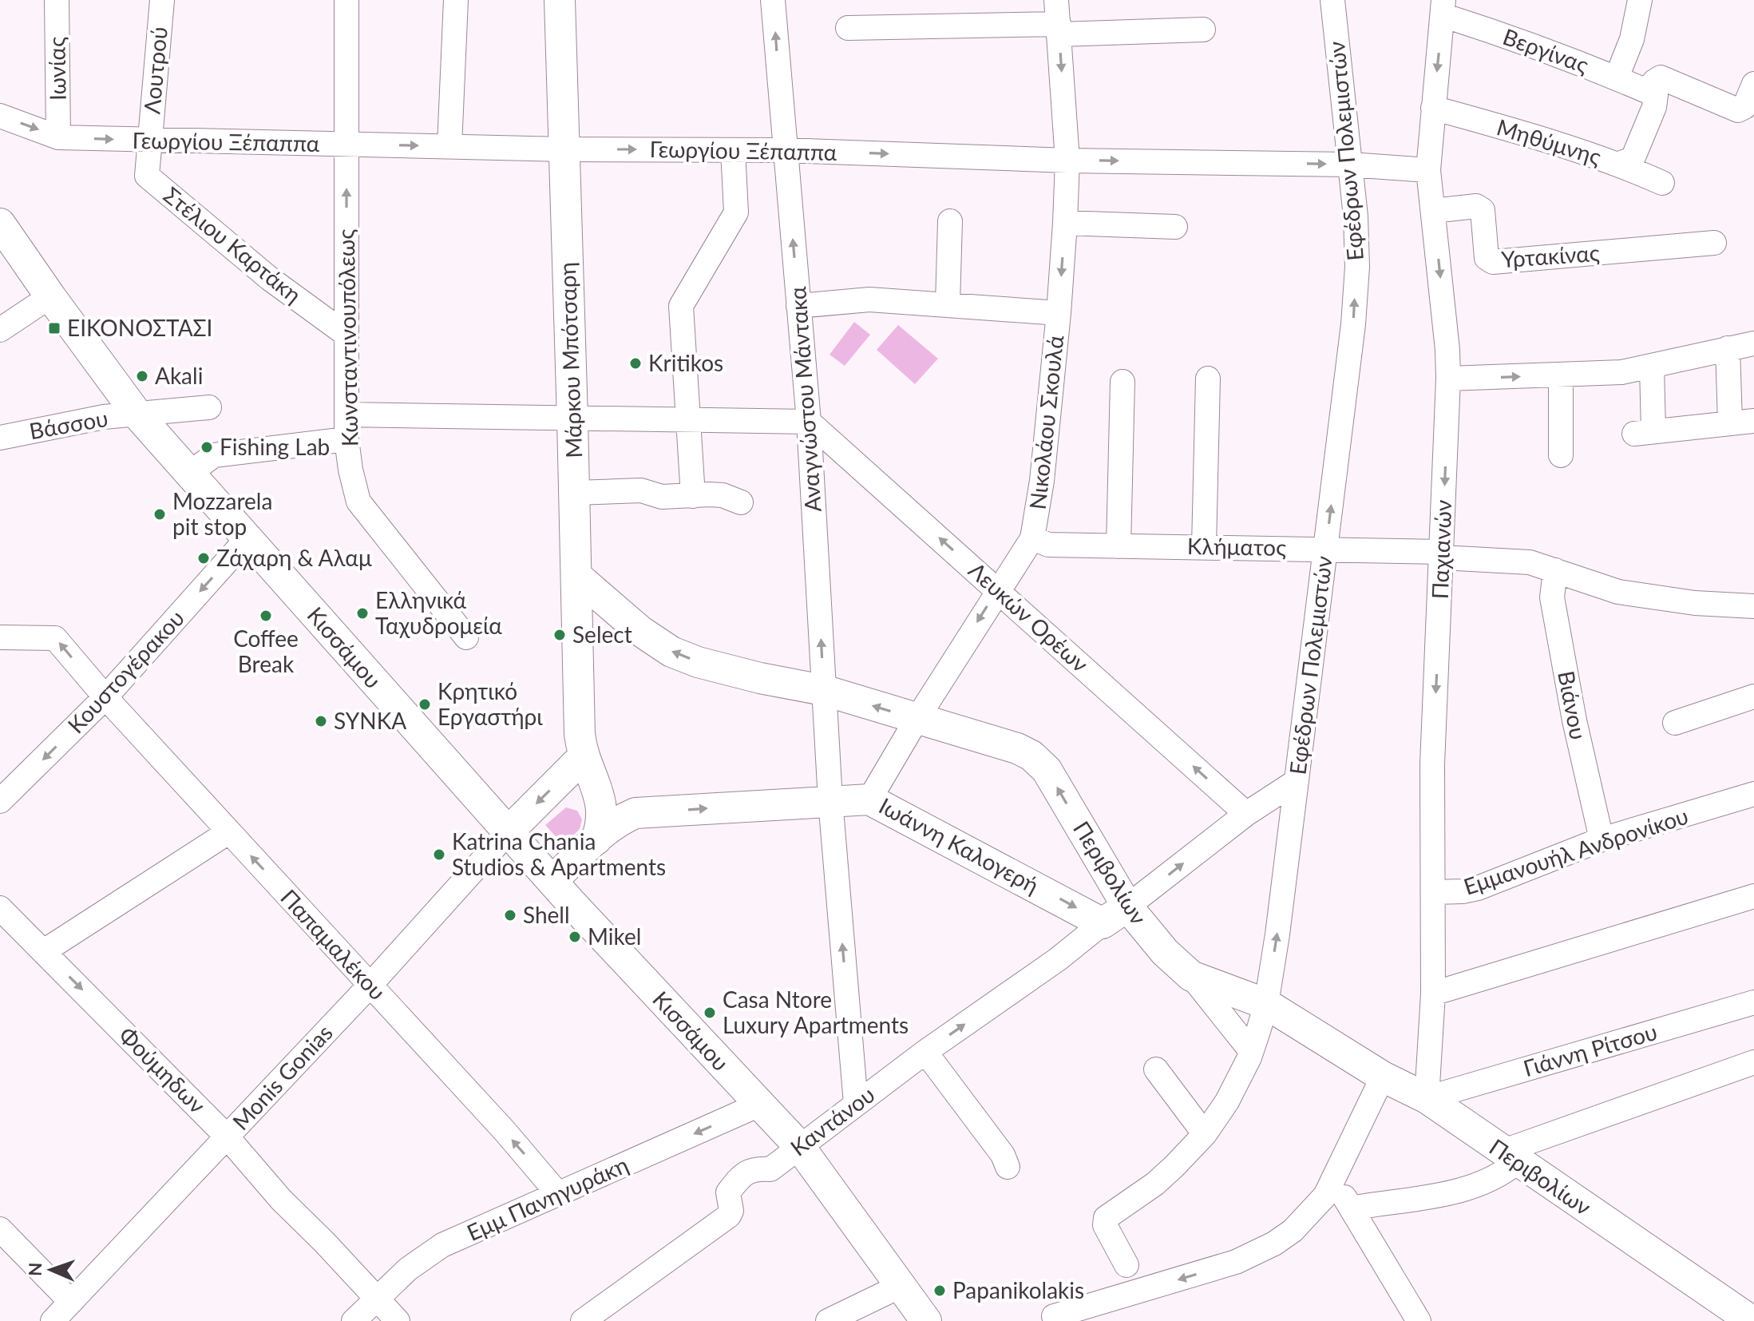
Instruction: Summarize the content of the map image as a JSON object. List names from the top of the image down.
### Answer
{
  "streets": {
    "main road": [
      "Μάρκου Μπότσαρη",
      "Κισσάμου",
      "Ιωάννη Καλογερή",
      "Περιβολίων"
    ],
    "street": [
      "Βεργίνας",
      "Ιωνίας",
      "Λουτρού",
      "Γεωργίου Ξέπαππα",
      "Μηθύμνης",
      "Εφέδρων Πολεμιστών",
      "Στέλιου Καρτάκη",
      "Υρτακίνας",
      "Κωνσταντινουπόλεως",
      "Αναγνώστου Μάντακα",
      "Νικολάου Σκουλά",
      "Βάσσου",
      "Κλήματος",
      "Παχιανών",
      "Λευκών Ορέων",
      "Κουστογέρακου",
      "Βιάνου",
      "Εμμανουήλ Ανδρονίκου",
      "Παπαμαλέκου",
      "Γιάννη Ρίτσου",
      "Φούμηδων",
      "Monis Gonias",
      "Καντάνου",
      "Εμμ Πανηγυράκη"
    ]
  },
  "crossings": [
    ["Βεργίνας", "Παχιανών"],
    ["Ιωνίας", "Γεωργίου Ξέπαππα"],
    ["Λουτρού", "Γεωργίου Ξέπαππα"],
    ["Λουτρού", "Στέλιου Καρτάκη"],
    ["Γεωργίου Ξέπαππα", "Εφέδρων Πολεμιστών"],
    ["Γεωργίου Ξέπαππα", "Στέλιου Καρτάκη"],
    ["Γεωργίου Ξέπαππα", "Κωνσταντινουπόλεως"],
    ["Γεωργίου Ξέπαππα", "Μάρκου Μπότσαρη"],
    ["Γεωργίου Ξέπαππα", "Αναγνώστου Μάντακα"],
    ["Γεωργίου Ξέπαππα", "Νικολάου Σκουλά"],
    ["Γεωργίου Ξέπαππα", "Παχιανών"],
    ["Μηθύμνης", "Παχιανών"],
    ["Εφέδρων Πολεμιστών", "Κλήματος"],
    ["Εφέδρων Πολεμιστών", "Περιβολίων"],
    ["Εφέδρων Πολεμιστών", "Καντάνου"],
    ["Στέλιου Καρτάκη", "Κωνσταντινουπόλεως"],
    ["Υρτακίνας", "Παχιανών"],
    ["Μάρκου Μπότσαρη", "Περιβολίων"],
    ["Αναγνώστου Μάντακα", "Λευκών Ορέων"],
    ["Αναγνώστου Μάντακα", "Ιωάννη Καλογερή"],
    ["Αναγνώστου Μάντακα", "Περιβολίων"],
    ["Αναγνώστου Μάντακα", "Καντάνου"],
    ["Νικολάου Σκουλά", "Κλήματος"],
    ["Νικολάου Σκουλά", "Λευκών Ορέων"],
    ["Νικολάου Σκουλά", "Ιωάννη Καλογερή"],
    ["Νικολάου Σκουλά", "Περιβολίων"],
    ["Βάσσου", "Κισσάμου"],
    ["Κλήματος", "Παχιανών"],
    ["Κλήματος", "Βιάνου"],
    ["Παχιανών", "Εμμανουήλ Ανδρονίκου"],
    ["Παχιανών", "Περιβολίων"],
    ["Παχιανών", "Γιάννη Ρίτσου"],
    ["Λευκών Ορέων", "Καντάνου"],
    ["Κισσάμου", "Κουστογέρακου"],
    ["Κισσάμου", "Ιωάννη Καλογερή"],
    ["Κισσάμου", "Monis Gonias"],
    ["Κισσάμου", "Καντάνου"],
    ["Κισσάμου", "Εμμ Πανηγυράκη"],
    ["Κουστογέρακου", "Παπαμαλέκου"],
    ["Βιάνου", "Εμμανουήλ Ανδρονίκου"],
    ["Ιωάννη Καλογερή", "Περιβολίων"],
    ["Ιωάννη Καλογερή", "Καντάνου"],
    ["Περιβολίων", "Γιάννη Ρίτσου"],
    ["Περιβολίων", "Καντάνου"],
    ["Παπαμαλέκου", "Monis Gonias"],
    ["Παπαμαλέκου", "Εμμ Πανηγυράκη"],
    ["Φούμηδων", "Monis Gonias"],
    ["Φούμηδων", "Εμμ Πανηγυράκη"]
  ],
  "one_way": [
    "Νικολάου Σκουλά",
    "Παχιανών",
    "Λευκών Ορέων",
    "Ιωάννη Καλογερή",
    "Περιβολίων",
    "Παπαμαλέκου",
    "Φούμηδων",
    "Καντάνου",
    "Εμμ Πανηγυράκη"
  ],
  "places": {
    "transit": ["ΕΙΚΟΝΟΣΤΑΣΙ"],
    "other": [
      "Kritikos",
      "Akali",
      "Fishing Lab",
      "Mozzarela pit stop",
      "Ζάχαρη & Αλαμ",
      "Ελληνικά Ταχυδρομεία",
      "Coffee Break",
      "Select",
      "Κρητικό Εργαστήρι",
      "SYNKA",
      "Katrina Chania Studios & Apartments",
      "Shell",
      "Mikel",
      "Casa Ntore Luxury Apartments",
      "Papanikolakis"
    ]
  },
  "north": "left"
}
